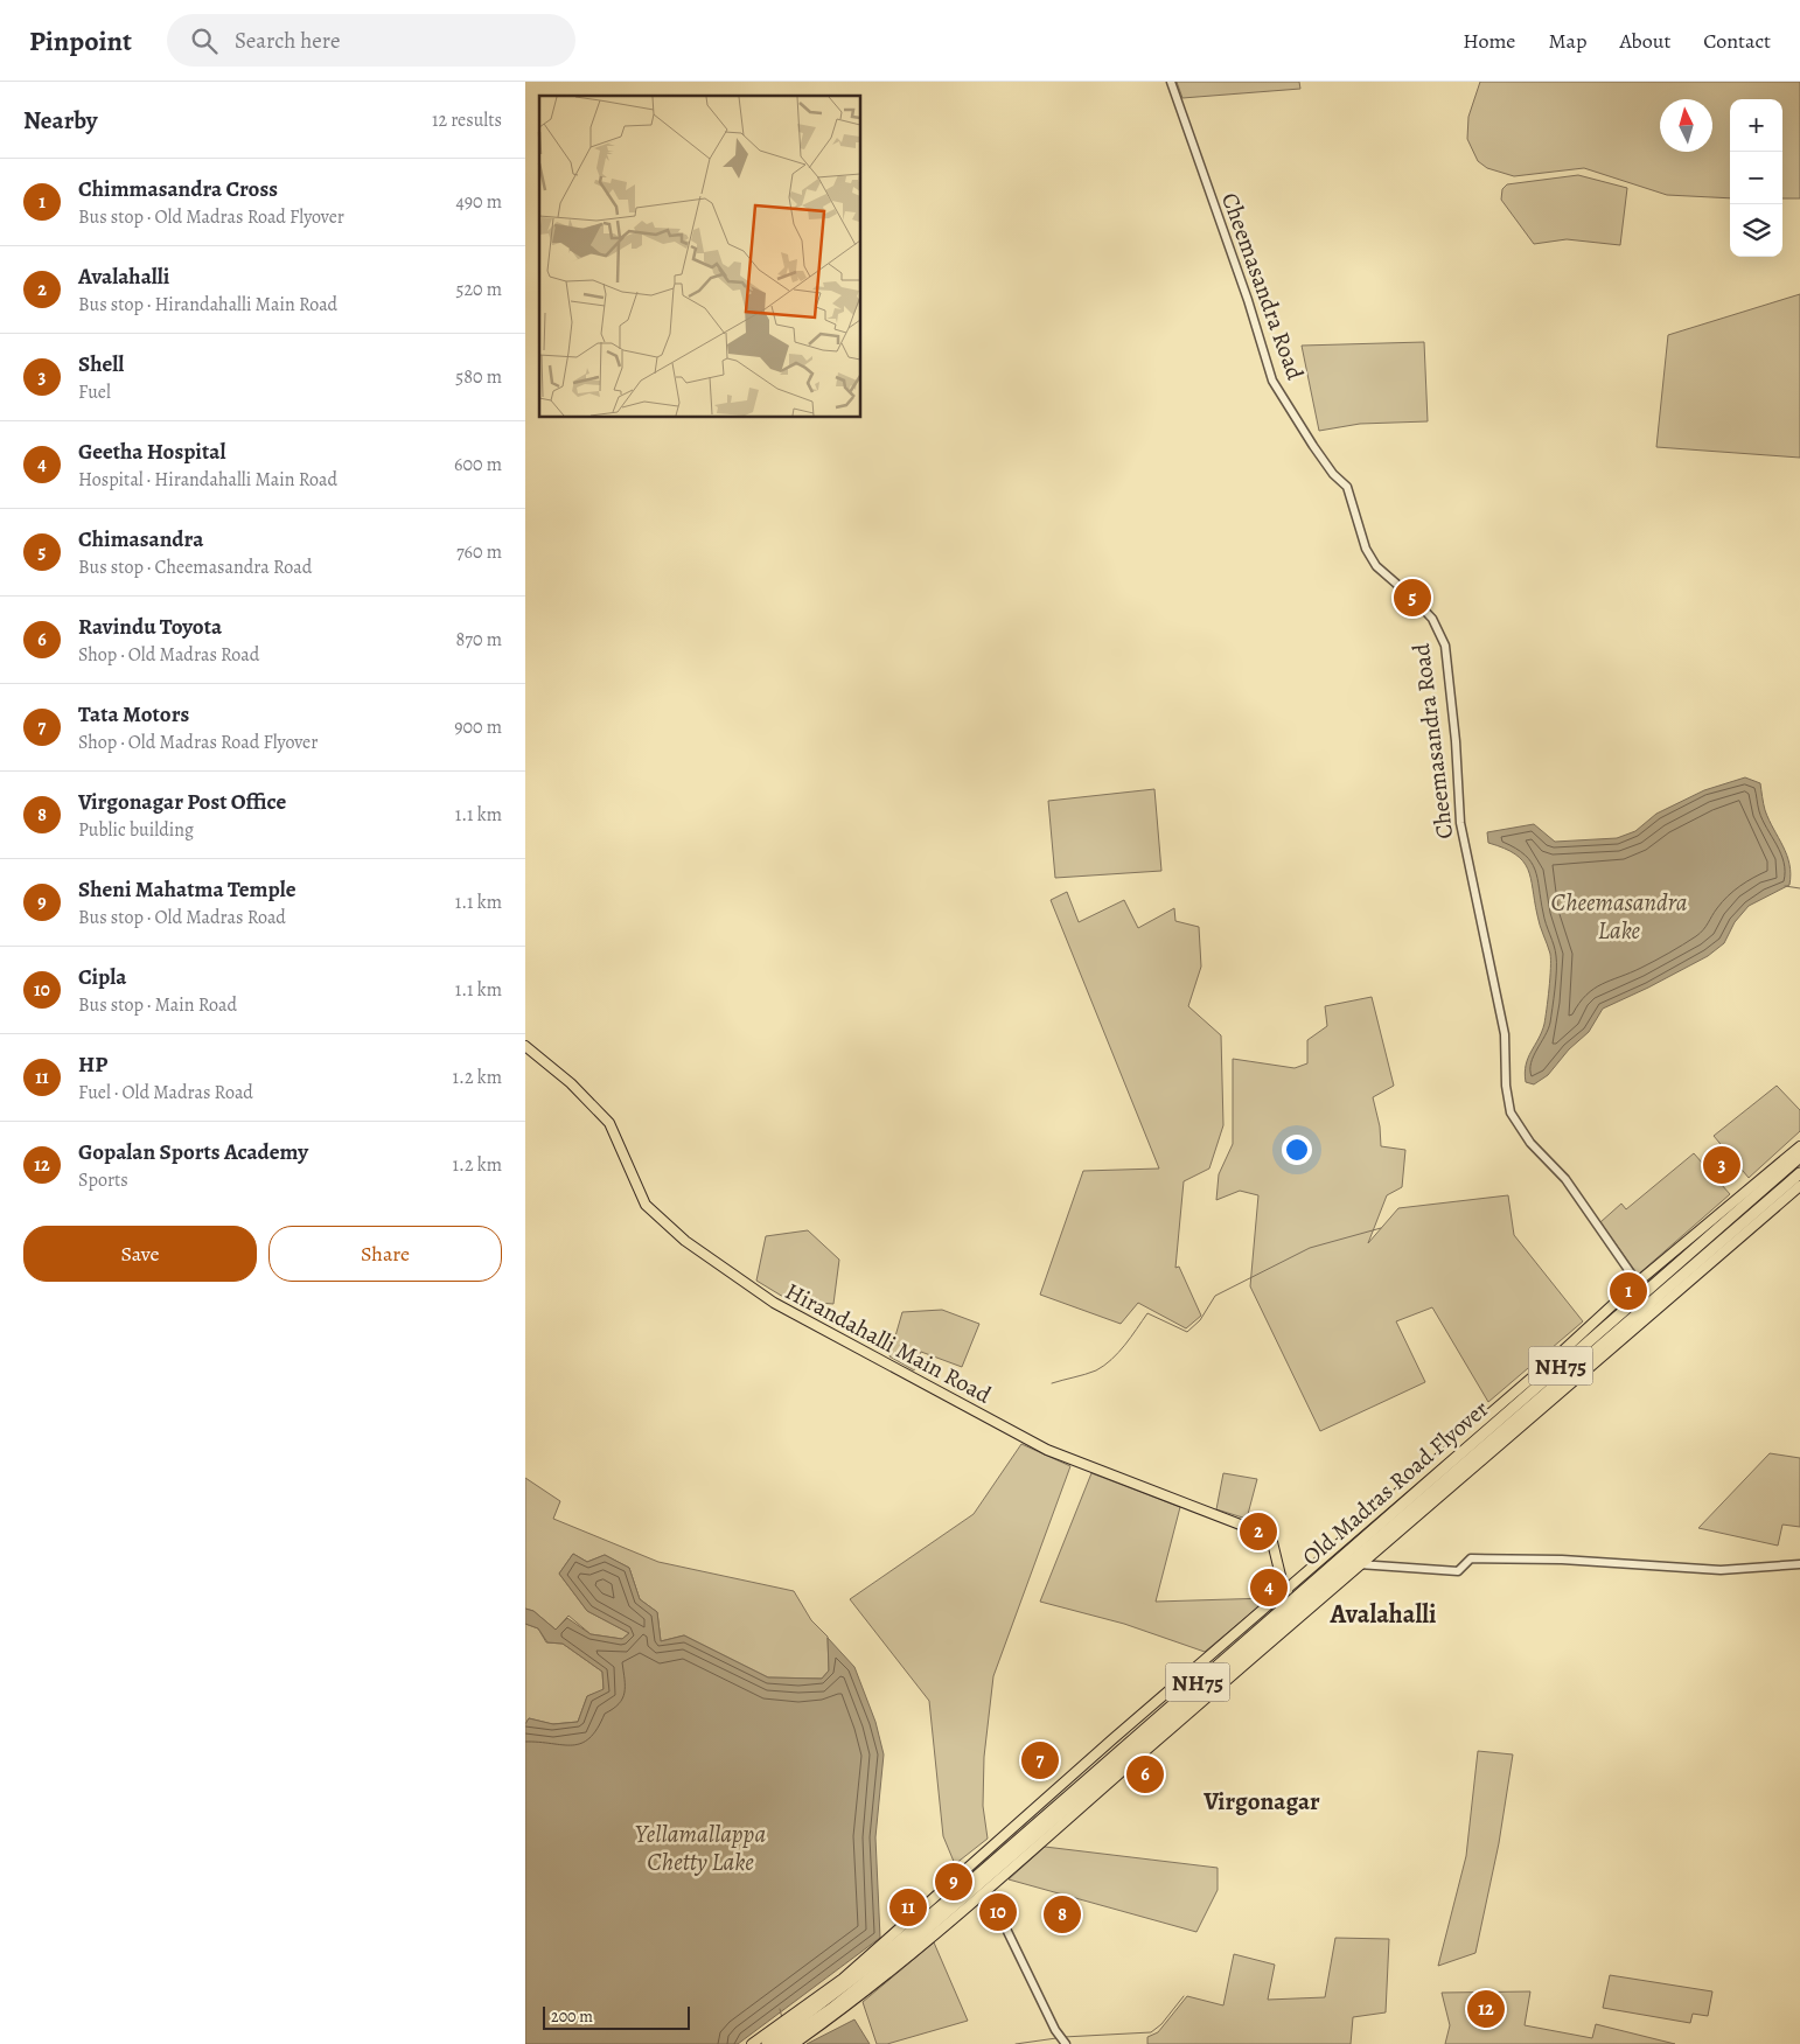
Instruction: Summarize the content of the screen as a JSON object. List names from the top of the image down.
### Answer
{
  "streets": {
    "highway": ["NH75", "Old Madras Road Flyover"],
    "main road": ["Hirandahalli Main Road"],
    "street": ["Cheemasandra Road"]
  },
  "crossings": [
    ["Cheemasandra Road", "NH75"],
    ["Cheemasandra Road", "Old Madras Road Flyover"],
    ["NH75", "Old Madras Road Flyover"]
  ],
  "districts": ["Avalahalli", "Virgonagar"],
  "water": ["Cheemasandra Lake", "Yellamallappa Chetty Lake"],
  "scale_bar": "200 m",
  "north": "top",
  "page": {
    "header": "Pinpoint",
    "search": "Search here",
    "nav": [
      "Home",
      "Map",
      "About",
      "Contact"
    ],
    "heading": ["Nearby", "12 results"],
    "map_buttons": ["+", "−"],
    "list": [
      {
        "mark": "1",
        "name": "Chimmasandra Cross",
        "note": "Bus stop · Old Madras Road Flyover",
        "value": "490 m"
      },
      {
        "mark": "2",
        "name": "Avalahalli",
        "note": "Bus stop · Hirandahalli Main Road",
        "value": "520 m"
      },
      {
        "mark": "3",
        "name": "Shell",
        "note": "Fuel",
        "value": "580 m"
      },
      {
        "mark": "4",
        "name": "Geetha Hospital",
        "note": "Hospital · Hirandahalli Main Road",
        "value": "600 m"
      },
      {
        "mark": "5",
        "name": "Chimasandra",
        "note": "Bus stop · Cheemasandra Road",
        "value": "760 m"
      },
      {
        "mark": "6",
        "name": "Ravindu Toyota",
        "note": "Shop · Old Madras Road",
        "value": "870 m"
      },
      {
        "mark": "7",
        "name": "Tata Motors",
        "note": "Shop · Old Madras Road Flyover",
        "value": "900 m"
      },
      {
        "mark": "8",
        "name": "Virgonagar Post Office",
        "note": "Public building",
        "value": "1.1 km"
      },
      {
        "mark": "9",
        "name": "Sheni Mahatma Temple",
        "note": "Bus stop · Old Madras Road",
        "value": "1.1 km"
      },
      {
        "mark": "10",
        "name": "Cipla",
        "note": "Bus stop · Main Road",
        "value": "1.1 km"
      },
      {
        "mark": "11",
        "name": "HP",
        "note": "Fuel · Old Madras Road",
        "value": "1.2 km"
      },
      {
        "mark": "12",
        "name": "Gopalan Sports Academy",
        "note": "Sports",
        "value": "1.2 km"
      }
    ],
    "pins": [
      "5",
      "3",
      "1",
      "2",
      "4",
      "7",
      "6",
      "9",
      "11",
      "10",
      "8",
      "12"
    ],
    "buttons": ["Save", "Share"],
    "scale": "200 m"
  }
}
